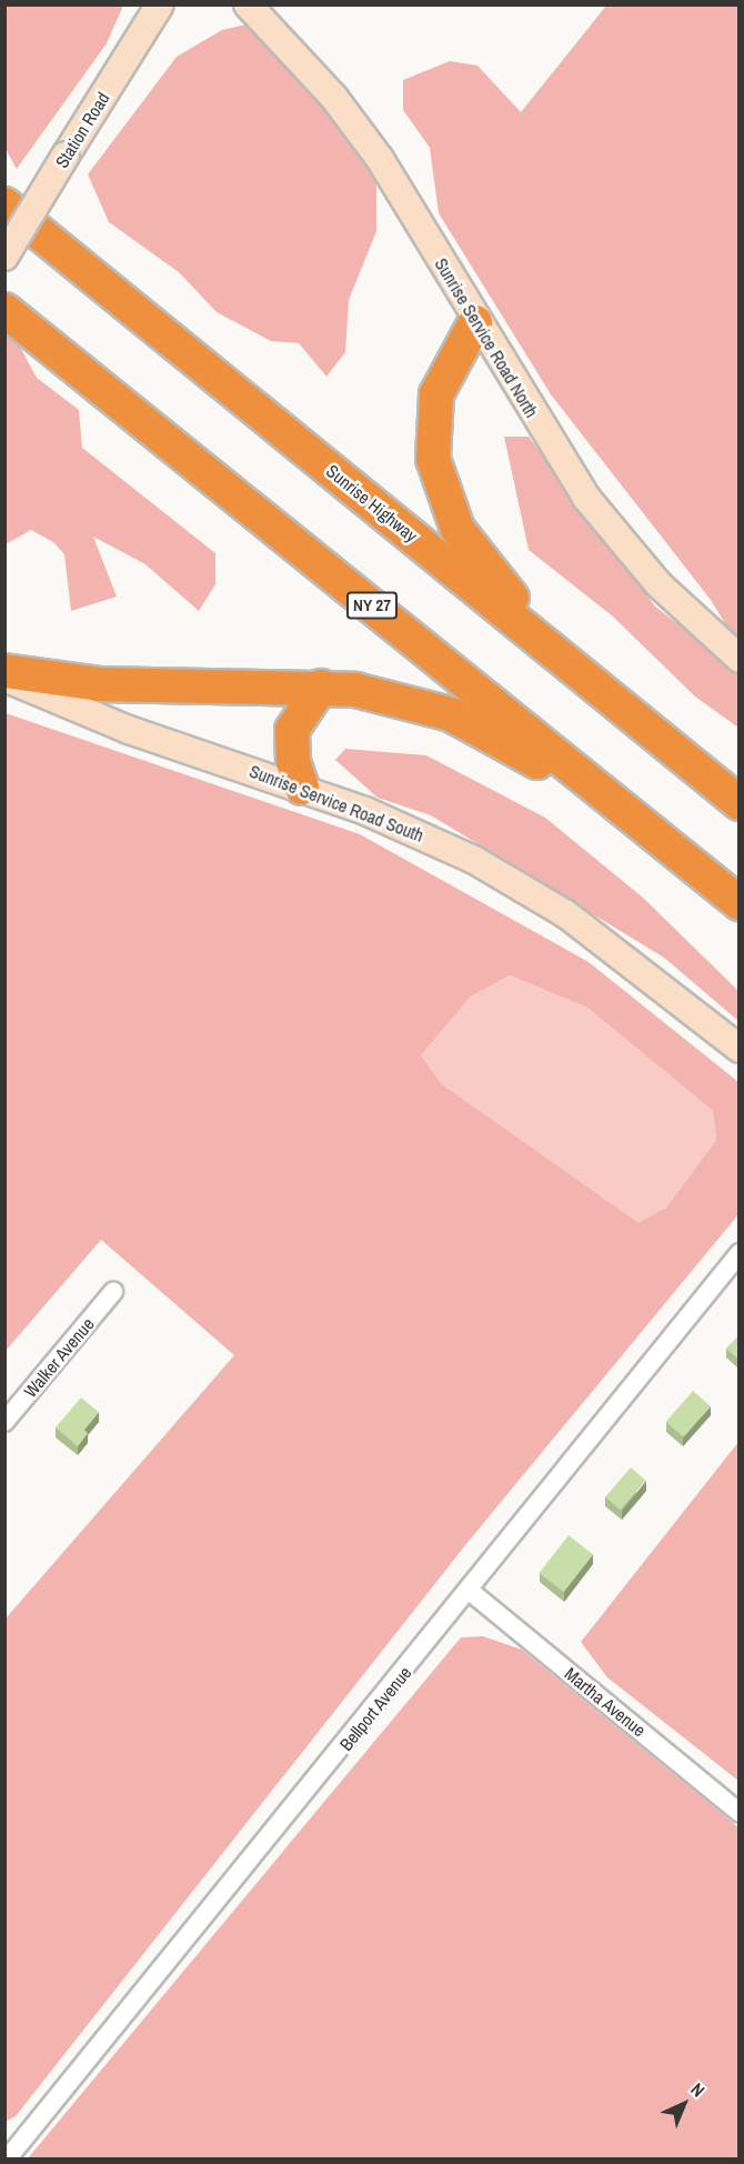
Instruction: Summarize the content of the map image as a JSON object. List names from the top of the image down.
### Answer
{
  "streets": {
    "highway": ["Sunrise Highway", "NY 27"],
    "street": [
      "Station Road",
      "Sunrise Service Road North",
      "Sunrise Service Road South",
      "Walker Avenue",
      "Martha Avenue",
      "Bellport Avenue"
    ]
  },
  "crossings": [
    ["Martha Avenue", "Bellport Avenue"]
  ],
  "north": "top right"
}
